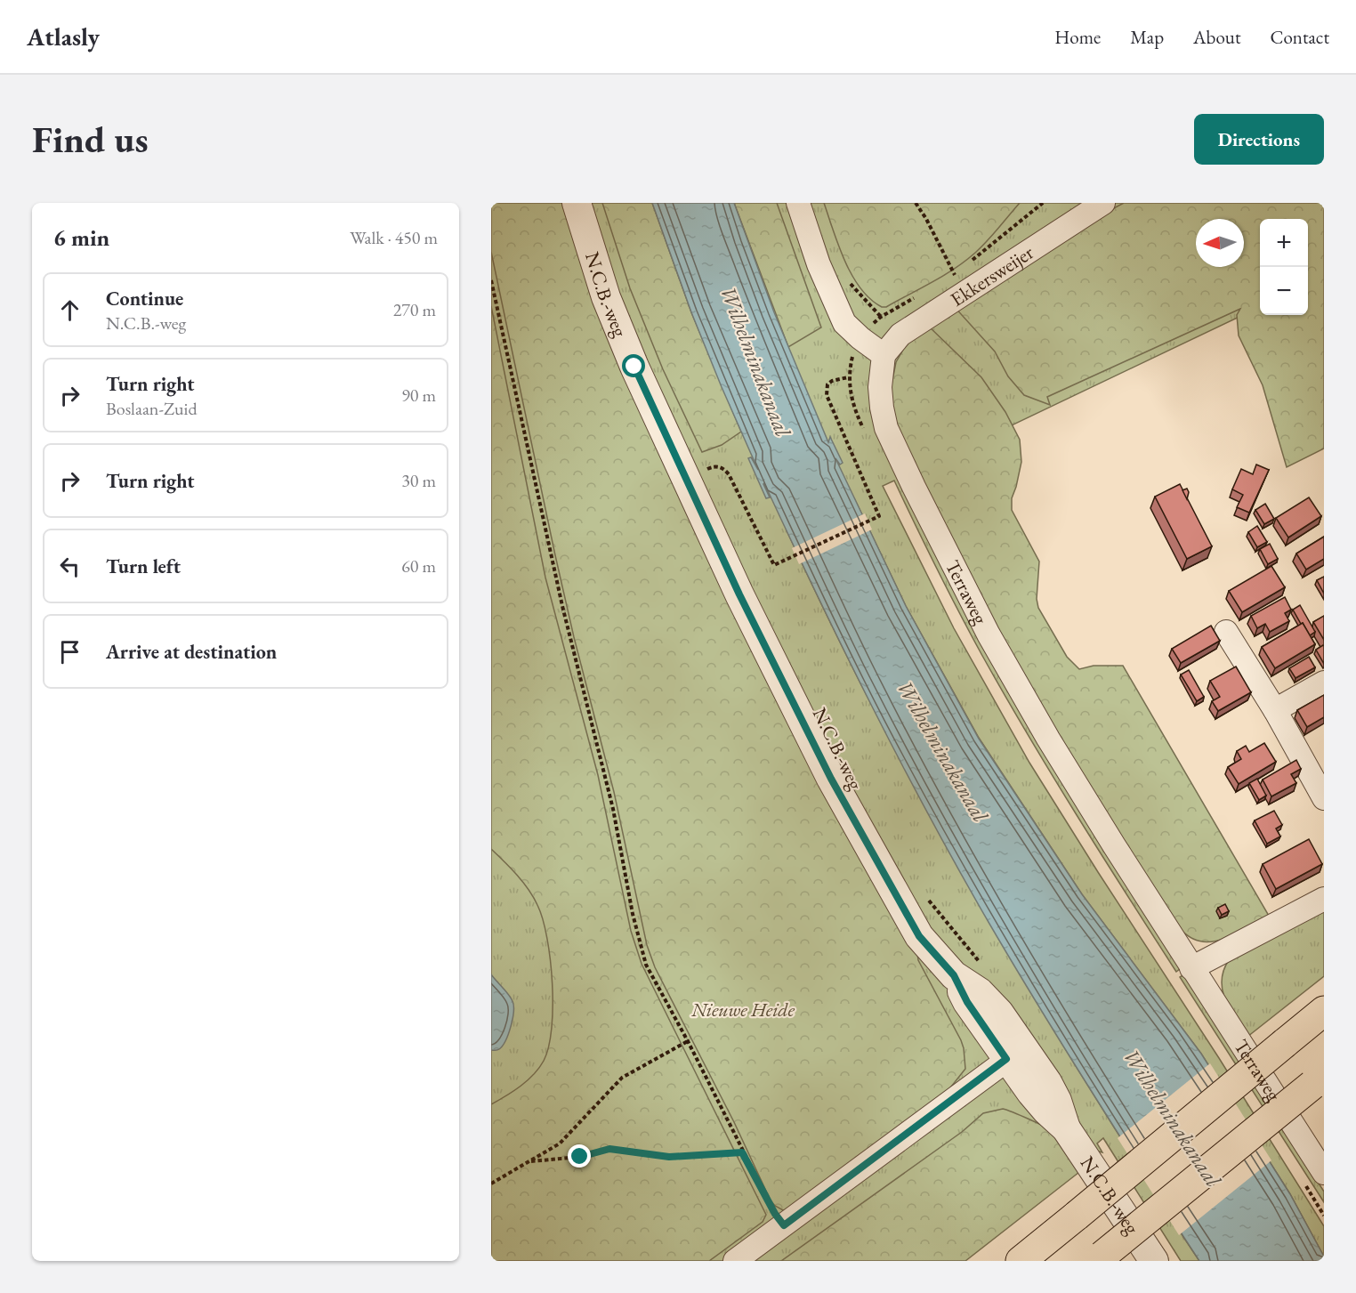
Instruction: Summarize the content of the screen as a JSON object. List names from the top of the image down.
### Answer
{
  "streets": {
    "street": ["Ekkersweijer", "N.C.B.-weg", "Terraweg"]
  },
  "crossings": [
    ["Ekkersweijer", "Terraweg"]
  ],
  "water": ["Wilhelminakanaal"],
  "parks": ["Nieuwe Heide"],
  "north": "left",
  "page": {
    "header": "Atlasly",
    "nav": [
      "Home",
      "Map",
      "About",
      "Contact"
    ],
    "buttons": "Directions",
    "title": "Find us",
    "heading": ["6 min", "Walk · 450 m"],
    "map_buttons": ["+", "−"],
    "list": [
      ["Continue", "N.C.B.-weg", "270 m"],
      ["Turn right", "Boslaan-Zuid", "90 m"],
      ["Turn right", "30 m"],
      ["Turn left", "60 m"],
      "Arrive at destination"
    ]
  }
}
